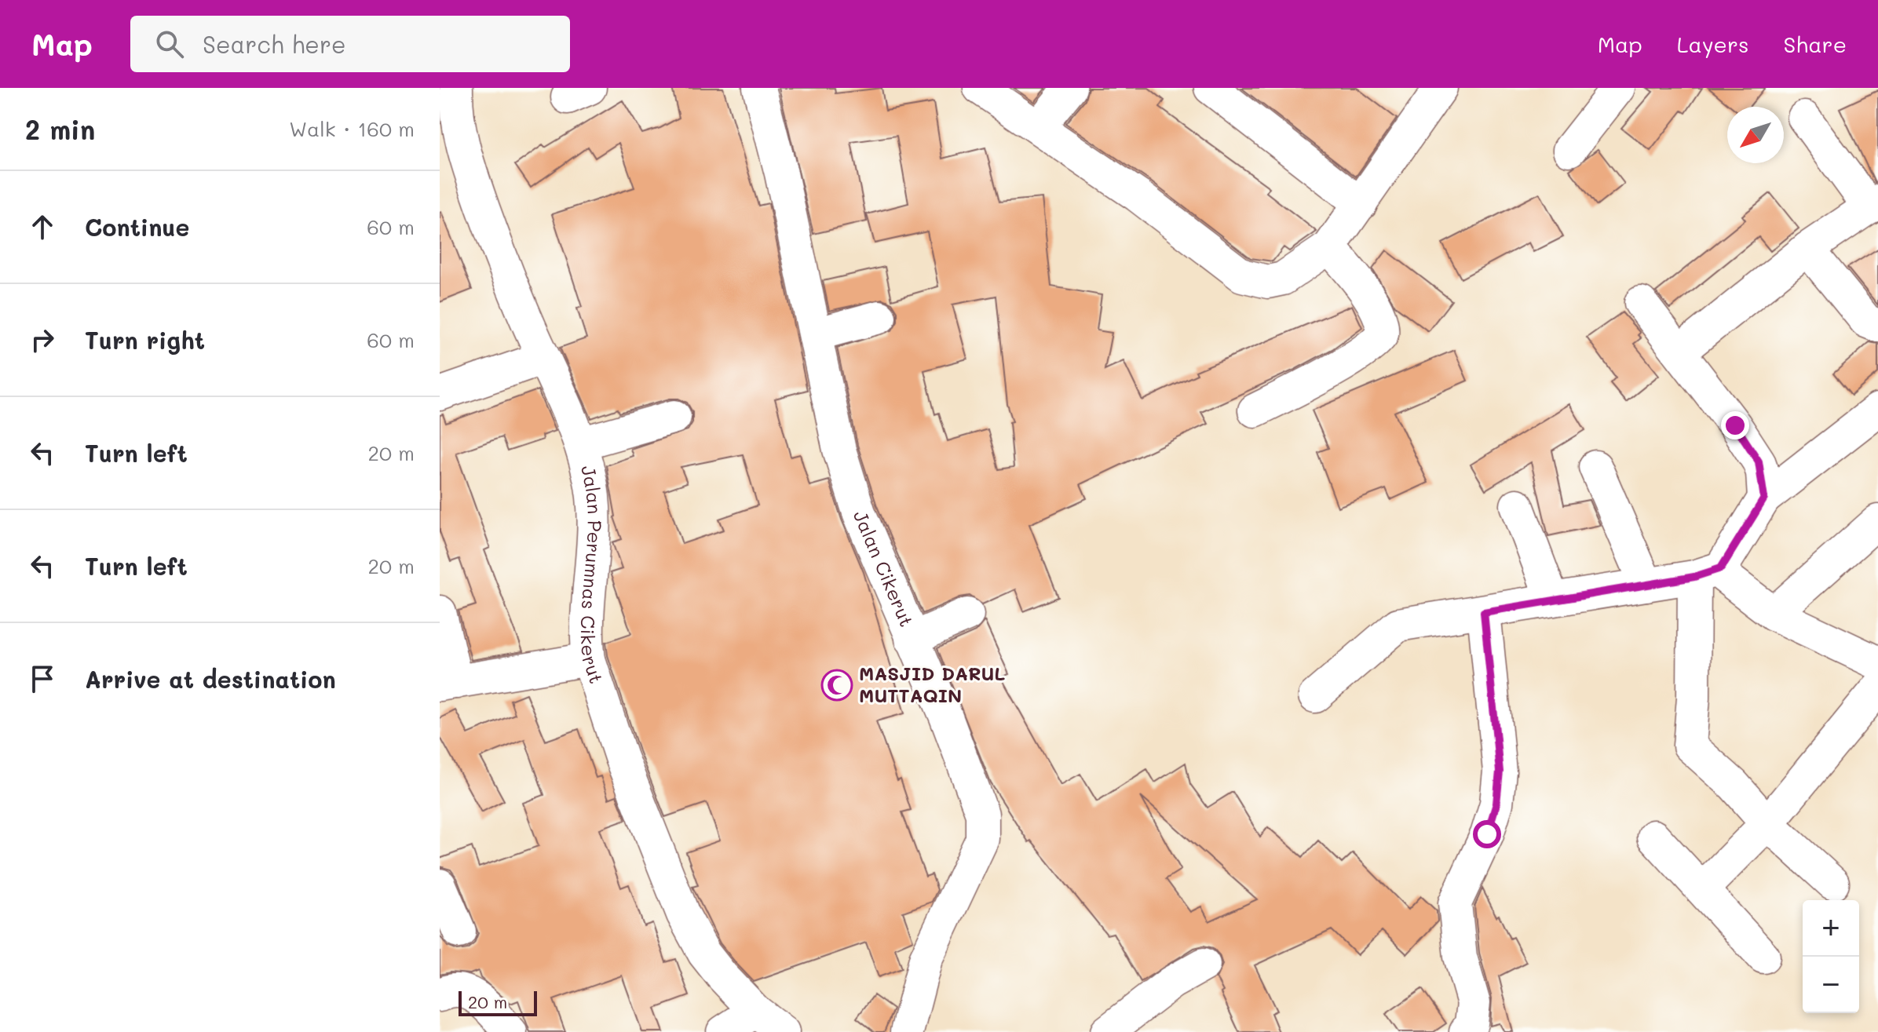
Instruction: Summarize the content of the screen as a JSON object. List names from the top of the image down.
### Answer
{
  "streets": {
    "street": ["Jalan Cikerut", "Jalan Perumnas Cikerut"]
  },
  "places": {
    "mosque": ["MASJID DARUL MUTTAQIN"]
  },
  "scale_bar": "20 m",
  "north": "bottom left",
  "page": {
    "header": "Map",
    "search": "Search here",
    "nav": ["Map", "Layers", "Share"],
    "heading": ["2 min", "Walk · 160 m"],
    "list": [
      ["Continue", "60 m"],
      ["Turn right", "60 m"],
      ["Turn left", "20 m"],
      ["Turn left", "20 m"],
      "Arrive at destination"
    ],
    "map_buttons": ["+", "−"],
    "scale": "20 m"
  }
}
